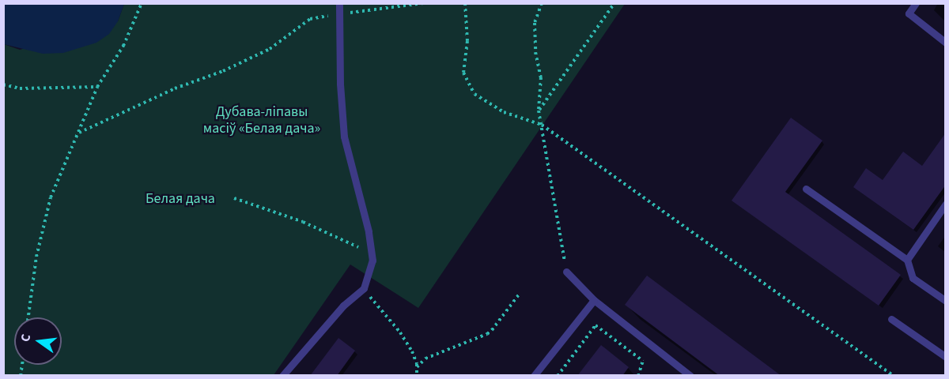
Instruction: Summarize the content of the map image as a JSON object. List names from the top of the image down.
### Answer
{
  "parks": ["Дубава-ліпавы масіў «Белая дача»", "Белая дача"],
  "north": "left"
}
